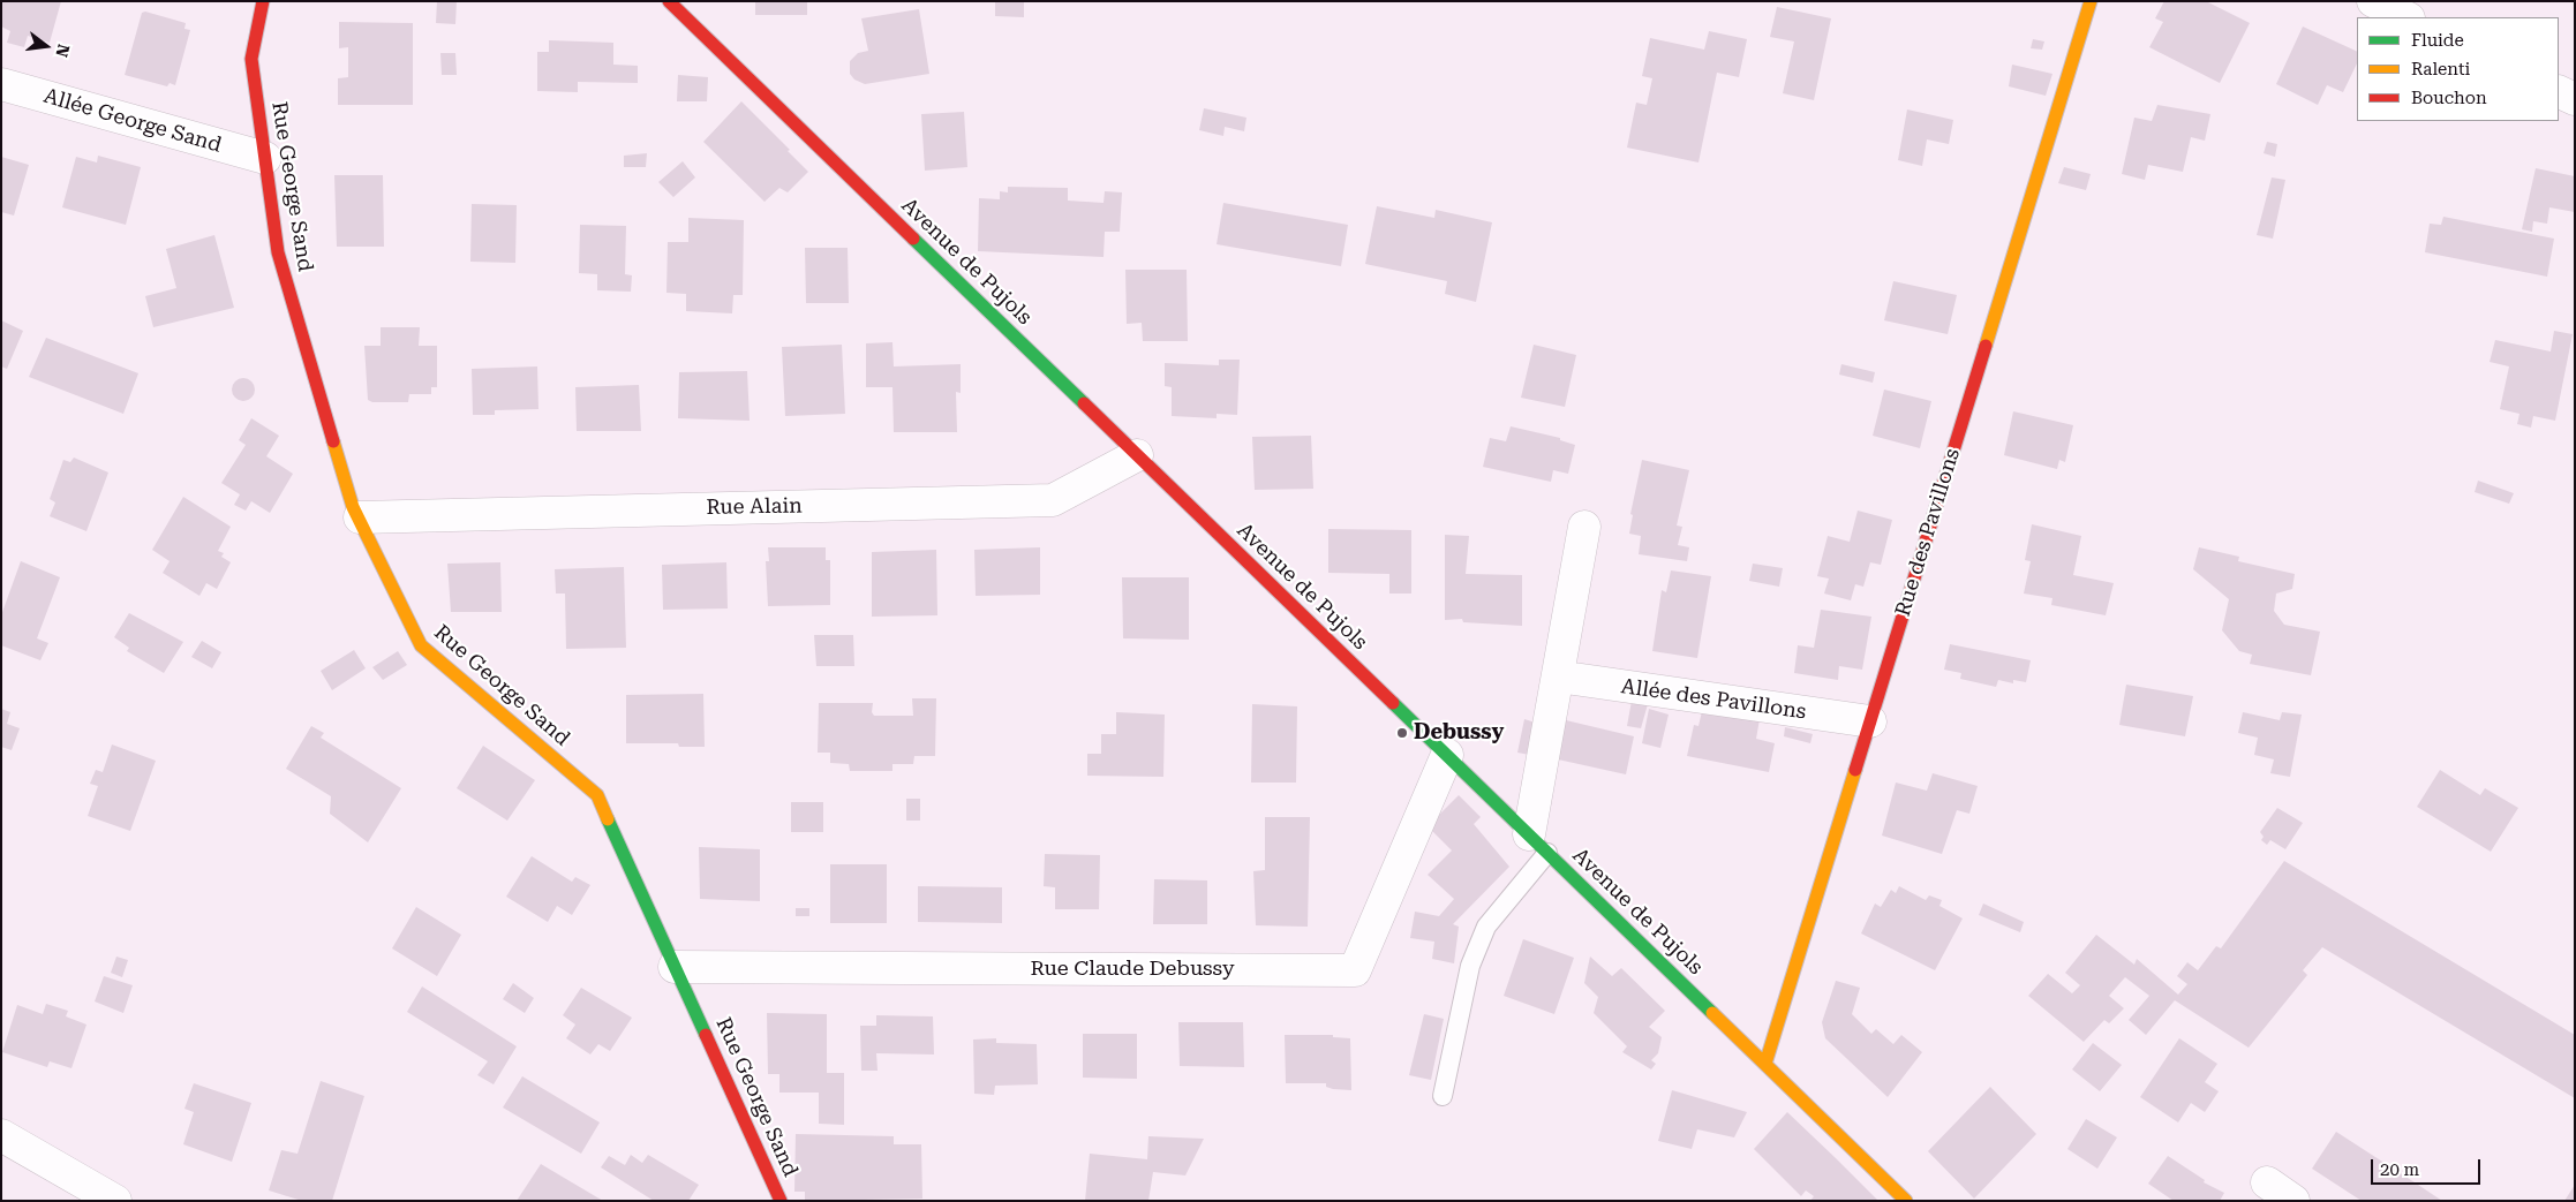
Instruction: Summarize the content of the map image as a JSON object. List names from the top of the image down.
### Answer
{
  "streets": {
    "street": [
      "Allée George Sand",
      "Rue George Sand",
      "Avenue de Pujols",
      "Rue Alain",
      "Rue des Pavillons",
      "Allée des Pavillons",
      "Rue Claude Debussy"
    ]
  },
  "crossings": [
    ["Allée George Sand", "Rue George Sand"],
    ["Rue George Sand", "Rue Alain"],
    ["Rue George Sand", "Rue Claude Debussy"],
    ["Avenue de Pujols", "Rue Alain"],
    ["Avenue de Pujols", "Rue des Pavillons"],
    ["Avenue de Pujols", "Rue Claude Debussy"],
    ["Rue des Pavillons", "Allée des Pavillons"]
  ],
  "places": ["Debussy"],
  "legend": ["Fluide", "Ralenti", "Bouchon"],
  "scale_bar": "20 m",
  "north": "right"
}
